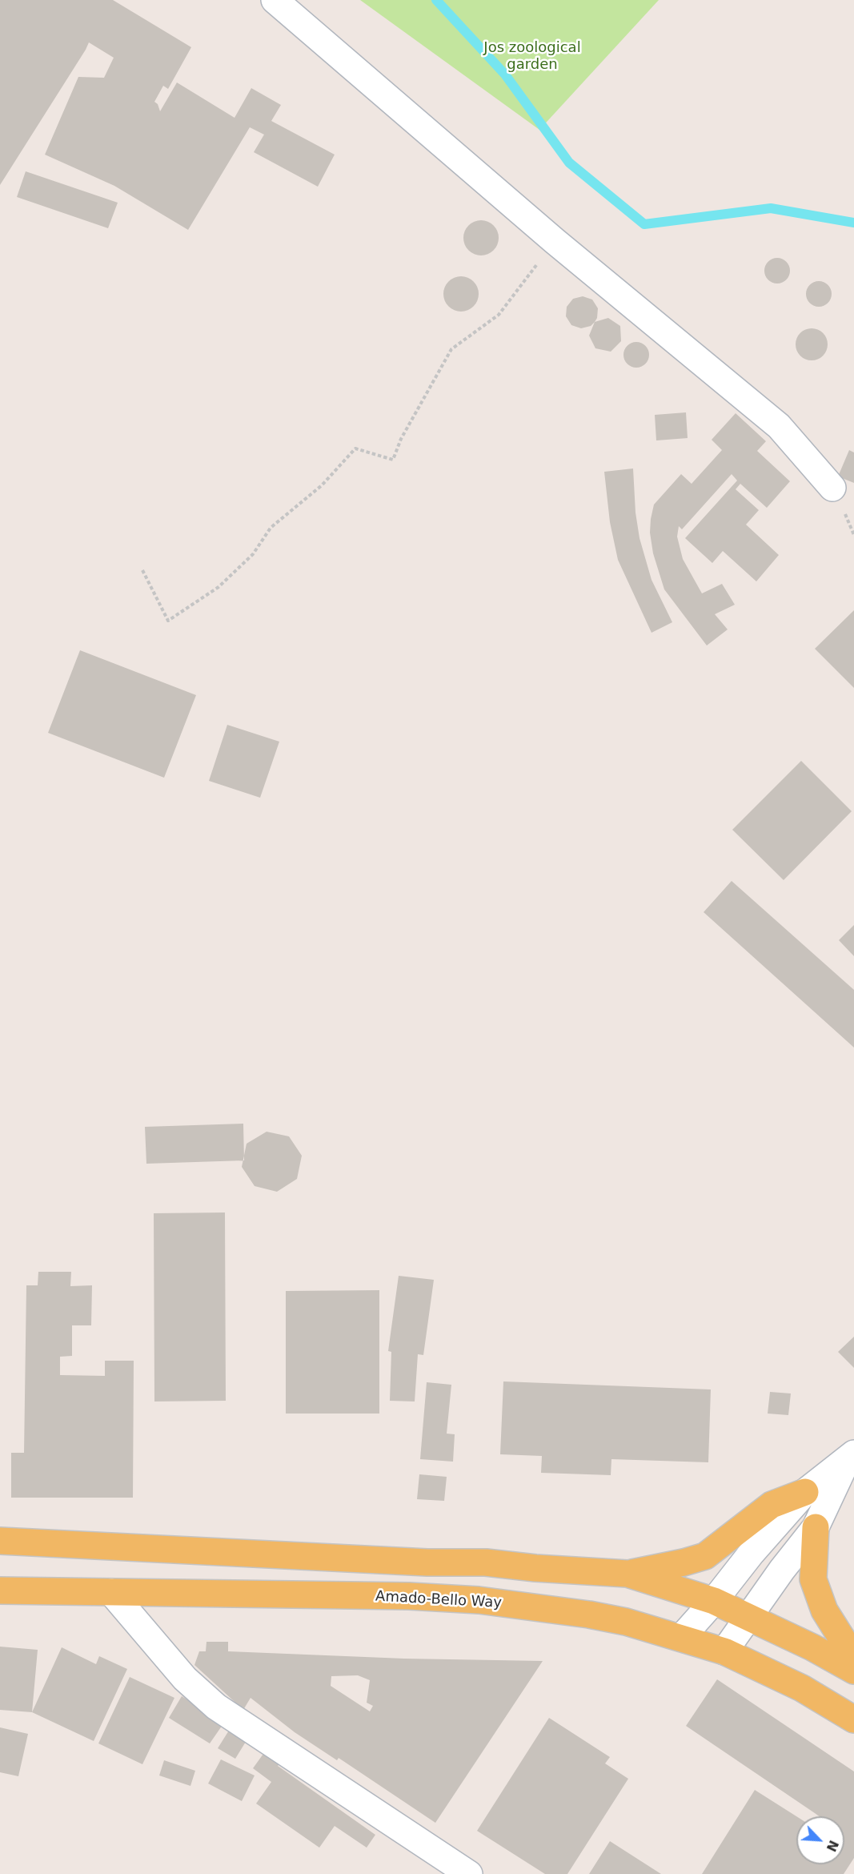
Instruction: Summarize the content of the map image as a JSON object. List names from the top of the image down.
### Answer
{
  "streets": {
    "main road": ["Amado-Bello Way"]
  },
  "parks": ["Jos zoological garden"],
  "north": "bottom right"
}
